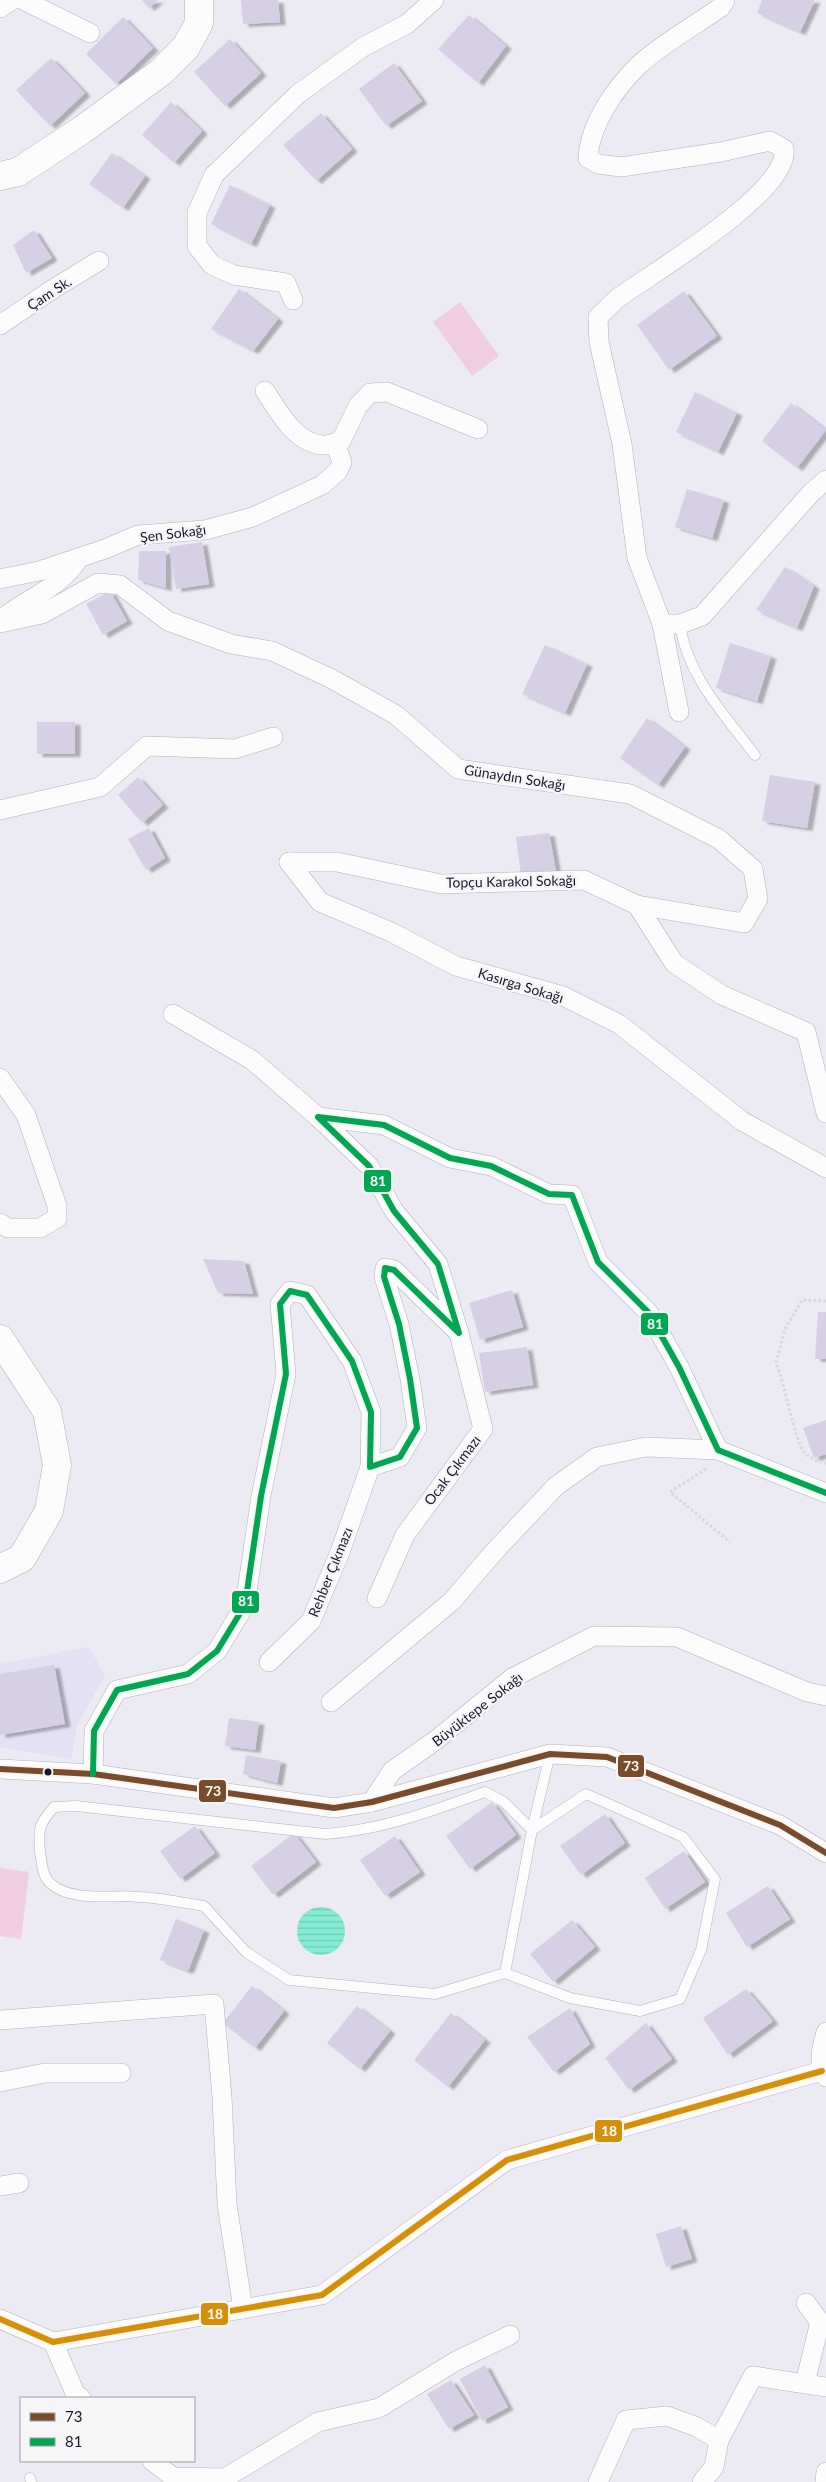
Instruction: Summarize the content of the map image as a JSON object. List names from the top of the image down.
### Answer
{
  "streets": {
    "street": [
      "Çam Sk.",
      "Şen Sokağı",
      "Günaydın Sokağı",
      "Topçu Karakol Sokağı",
      "Kasırga Sokağı",
      "Ocak Çıkmazı",
      "Rehber Çıkmazı",
      "Büyüktepe Sokağı"
    ]
  },
  "crossings": [
    ["Günaydın Sokağı", "Topçu Karakol Sokağı"],
    ["Topçu Karakol Sokağı", "Kasırga Sokağı"]
  ],
  "lines": ["transit line 81", "transit line 73", "transit line 18"],
  "legend": ["73", "81"]
}
